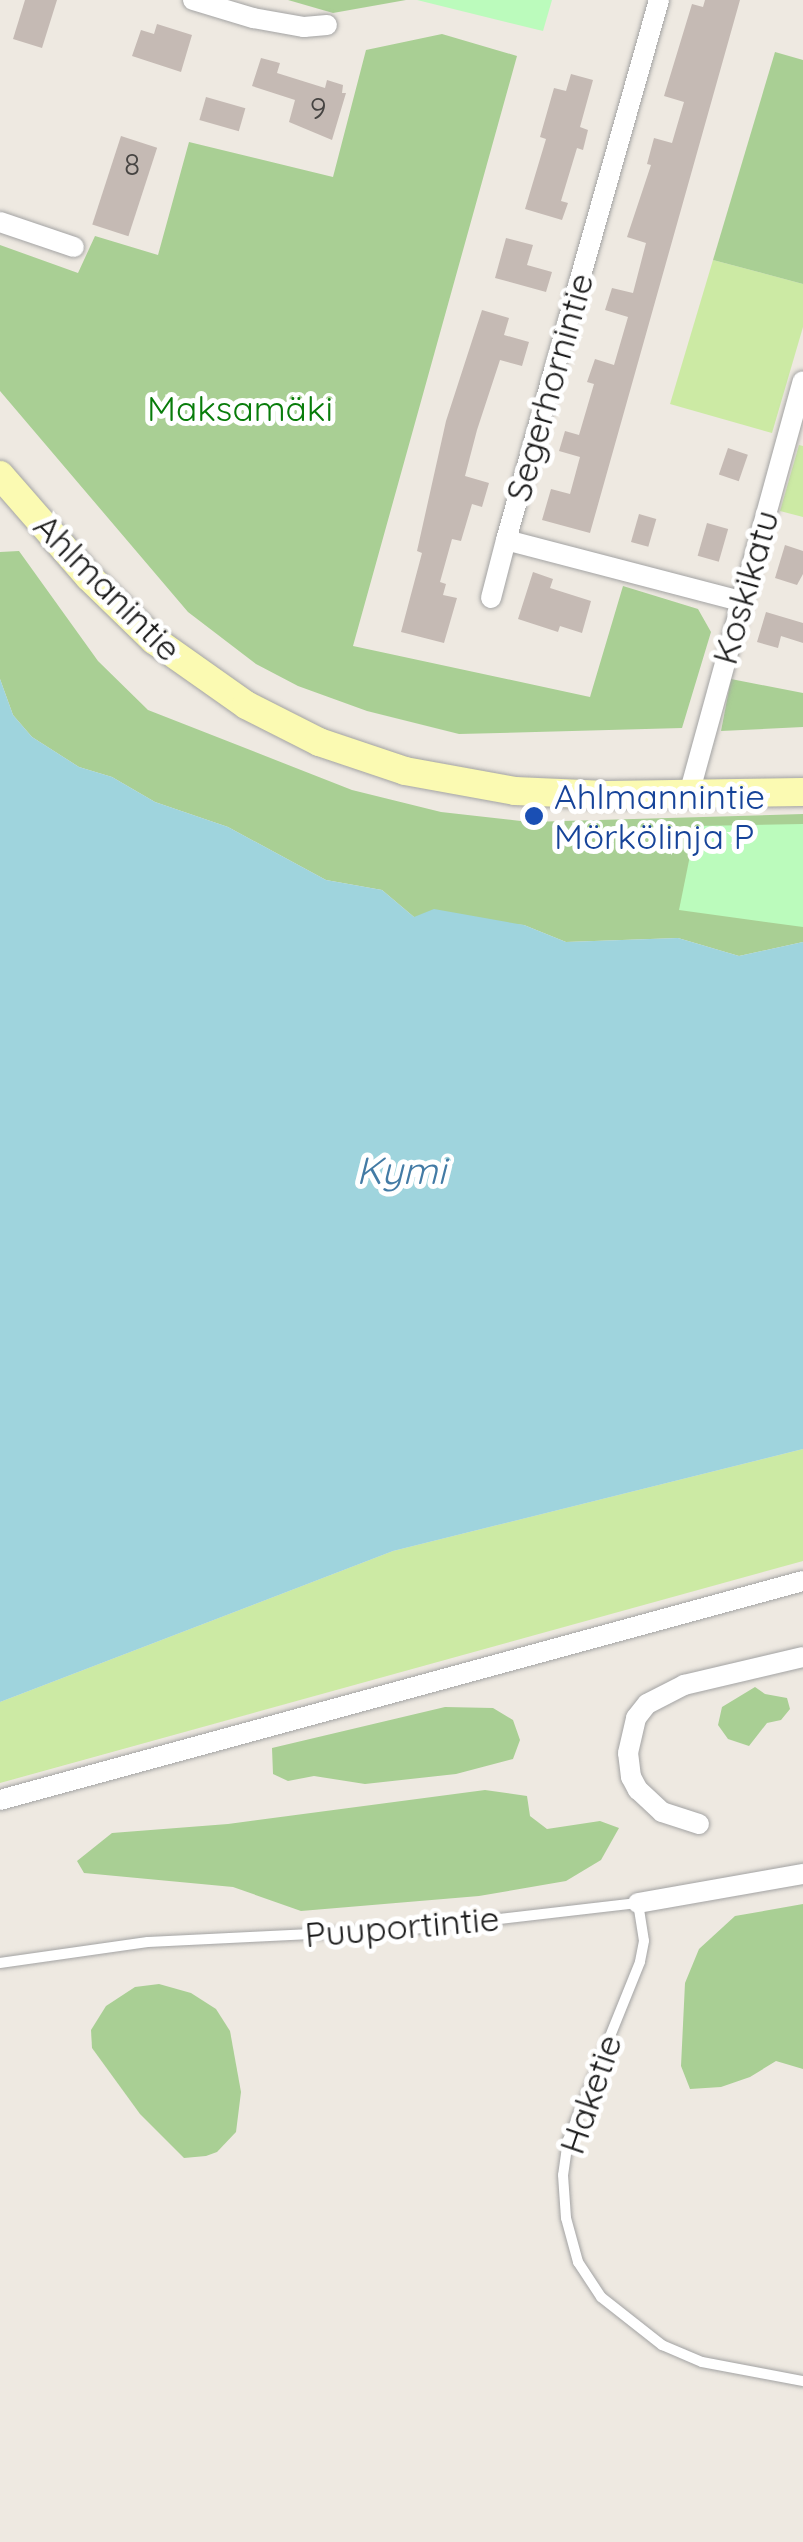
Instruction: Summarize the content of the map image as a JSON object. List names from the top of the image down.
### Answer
{
  "streets": {
    "street": [
      "Segerhornintie",
      "Ahlmanintie",
      "Koskikatu",
      "Puuportintie"
    ],
    "lane": ["Haketie"]
  },
  "crossings": [
    ["Segerhornintie", "Koskikatu"],
    ["Ahlmanintie", "Koskikatu"],
    ["Puuportintie", "Haketie"]
  ],
  "water": ["Kymi"],
  "parks": ["Maksamäki"],
  "places": ["Ahlmannintie Mörkölinja P"],
  "house_numbers": ["9", "8"]
}
